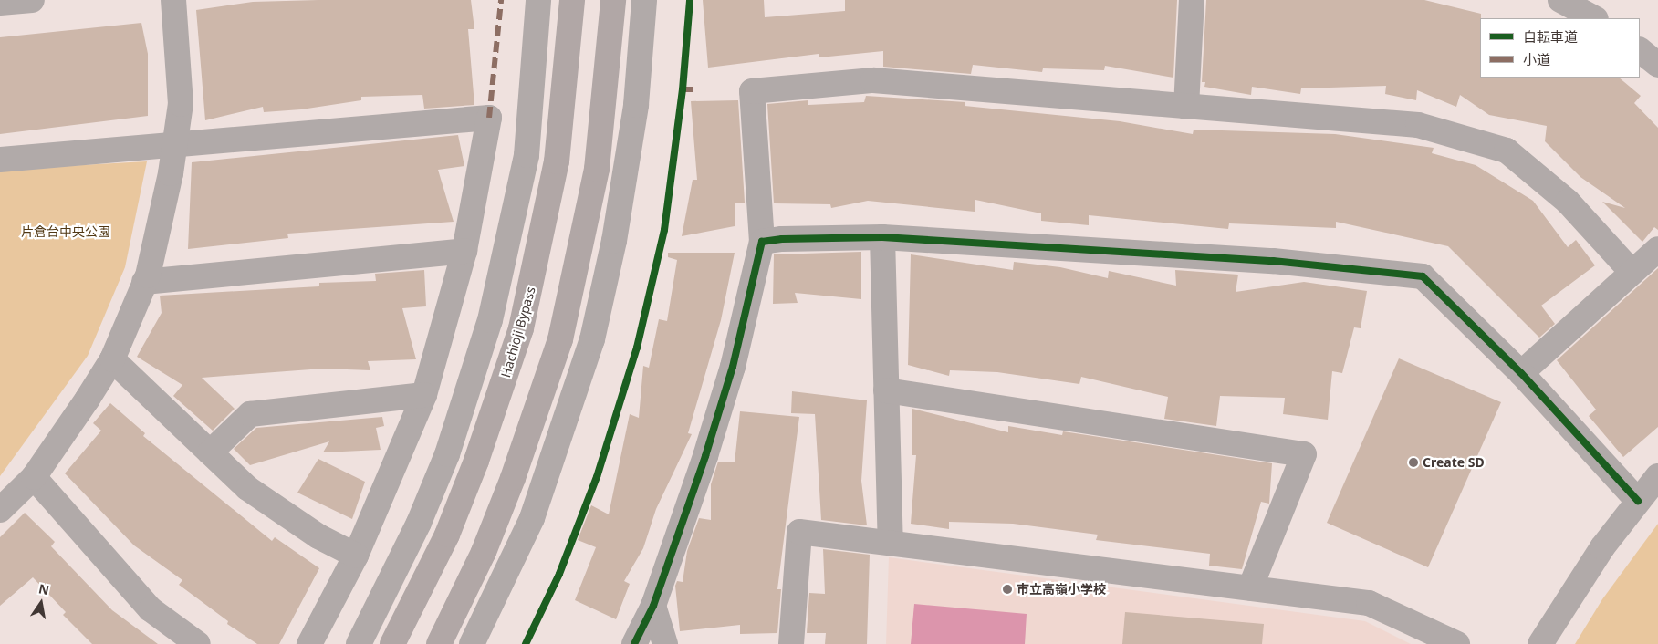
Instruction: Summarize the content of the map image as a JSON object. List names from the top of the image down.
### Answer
{
  "streets": {
    "highway": ["Hachioji Bypass"]
  },
  "parks": ["片倉台中央公園"],
  "places": ["Create SD", "市立高嶺小学校"],
  "legend": ["自転車道", "小道"],
  "north": "top"
}
